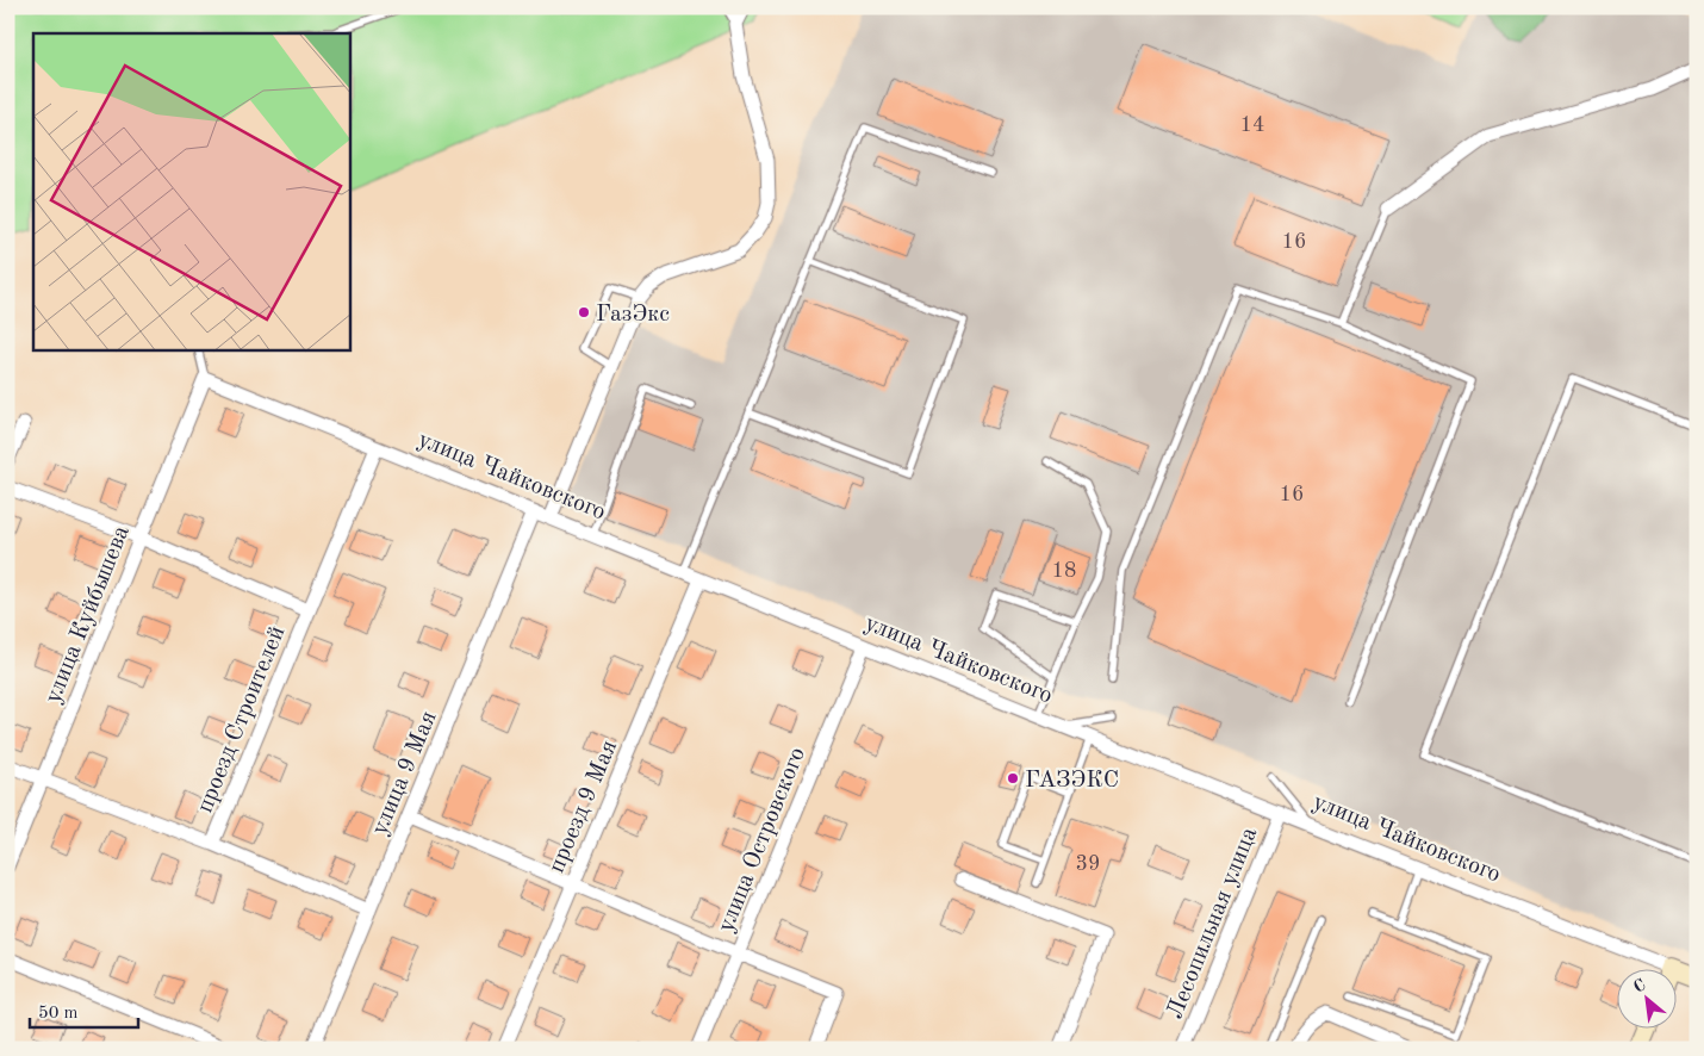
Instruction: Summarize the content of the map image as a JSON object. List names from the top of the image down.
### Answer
{
  "streets": {
    "main road": ["улица Чайковского"],
    "street": [
      "улица Куйбышева",
      "проезд Строителей",
      "улица 9 Мая",
      "проезд 9 Мая",
      "улица Островского",
      "Лесопильная улица"
    ]
  },
  "crossings": [
    ["улица Чайковского", "улица Куйбышева"],
    ["улица Чайковского", "проезд Строителей"],
    ["улица Чайковского", "улица 9 Мая"],
    ["улица Чайковского", "проезд 9 Мая"],
    ["улица Чайковского", "улица Островского"],
    ["улица Чайковского", "Лесопильная улица"],
    ["улица Куйбышева", "проезд Строителей"],
    ["проезд Строителей", "улица 9 Мая"]
  ],
  "places": ["ГазЭкс", "ГАЗЭКС"],
  "house_numbers": [
    "14",
    "16",
    "16",
    "18",
    "39"
  ],
  "scale_bar": "50 m",
  "north": "top left"
}
